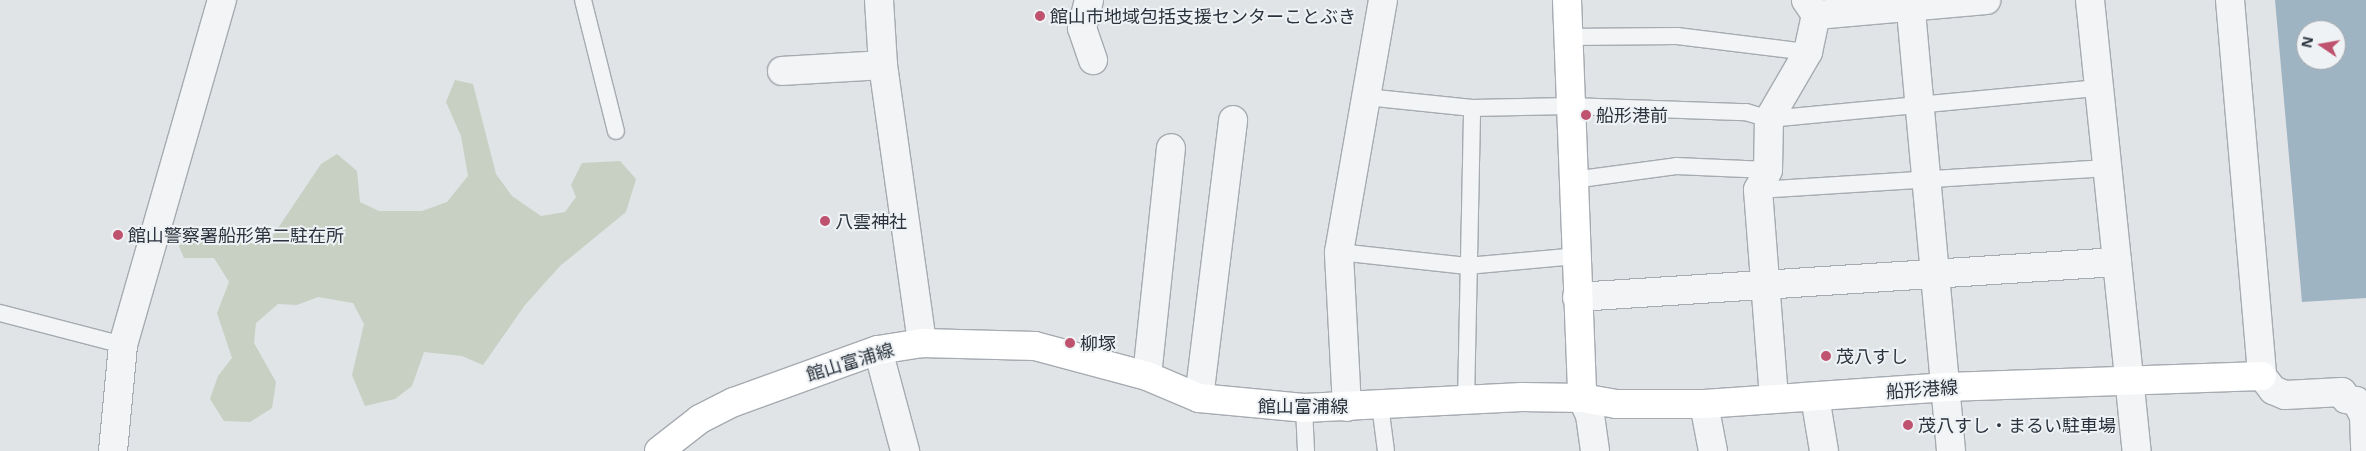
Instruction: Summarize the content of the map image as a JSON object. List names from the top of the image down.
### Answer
{
  "streets": {
    "main road": ["館山富浦線", "船形港線"]
  },
  "crossings": [
    ["館山富浦線", "船形港線"]
  ],
  "places": [
    "館山市地域包括支援センターことぶき",
    "船形港前",
    "八雲神社",
    "館山警察署船形第二駐在所",
    "柳塚",
    "茂八すし",
    "茂八すし・まるい駐車場"
  ],
  "north": "left"
}
